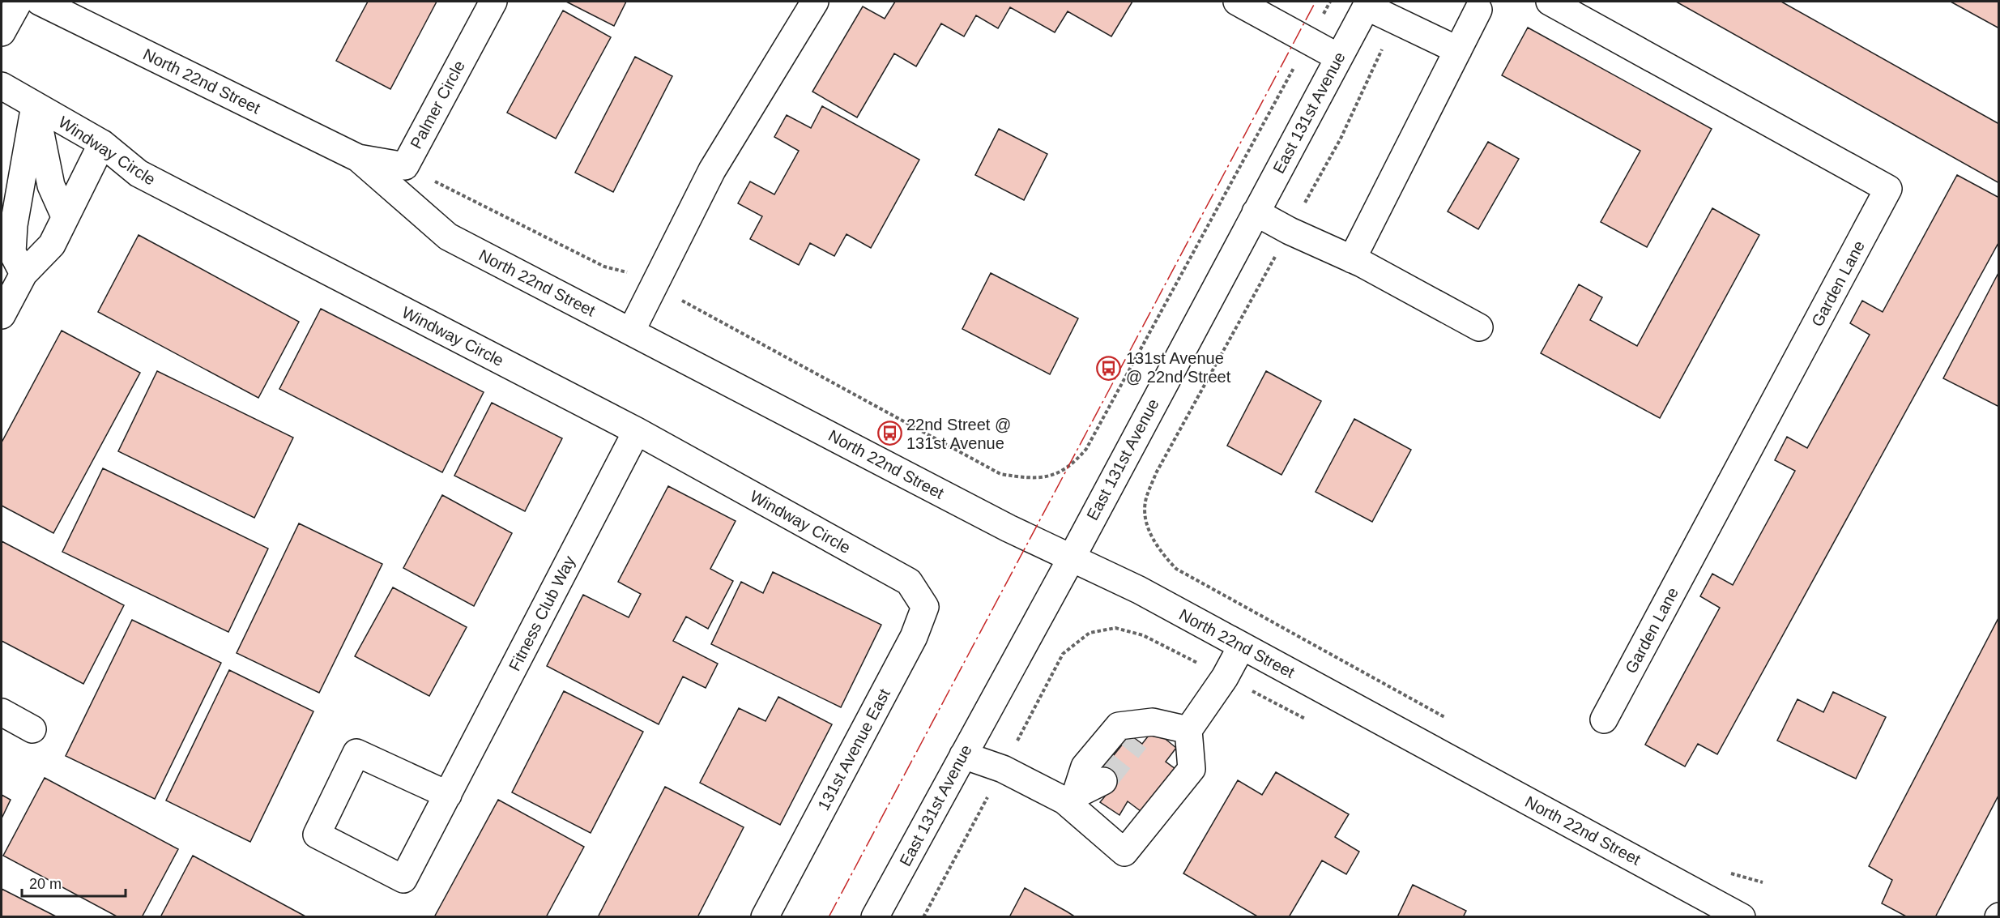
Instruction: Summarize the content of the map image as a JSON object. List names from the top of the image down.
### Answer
{
  "streets": {
    "street": [
      "North 22nd Street",
      "Palmer Circle",
      "East 131st Avenue",
      "Windway Circle",
      "Garden Lane",
      "Fitness Club Way",
      "131st Avenue East"
    ]
  },
  "crossings": [
    ["North 22nd Street", "Palmer Circle"],
    ["North 22nd Street", "East 131st Avenue"],
    ["Windway Circle", "Fitness Club Way"],
    ["Windway Circle", "131st Avenue East"]
  ],
  "places": {
    "bus stop": ["131st Avenue @ 22nd Street", "22nd Street @ 131st Avenue"]
  },
  "scale_bar": "20 m"
}
